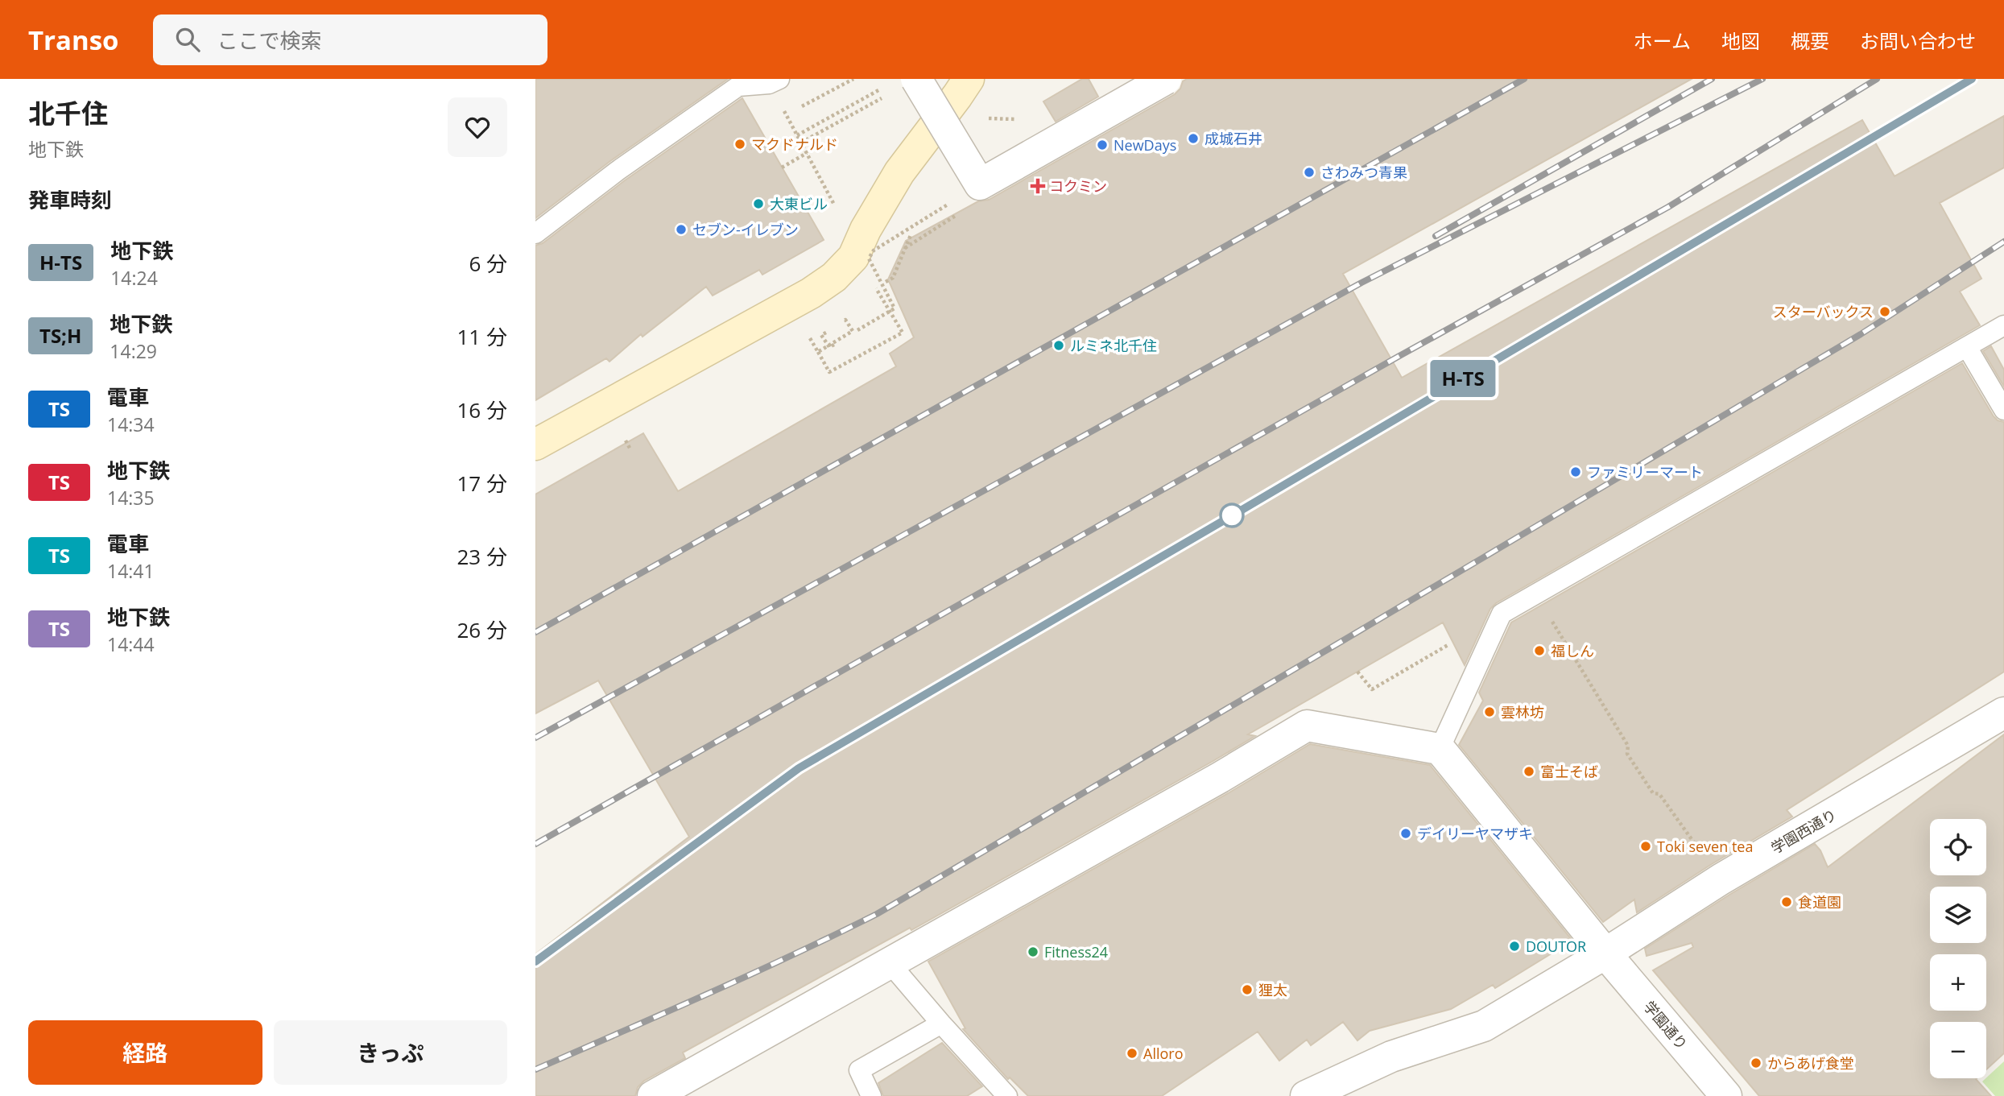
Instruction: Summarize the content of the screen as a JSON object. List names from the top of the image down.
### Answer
{
  "streets": {
    "street": ["学園西通り", "学園通り"]
  },
  "crossings": [
    ["学園西通り", "学園通り"]
  ],
  "places": {
    "other": [
      "成城石井",
      "マクドナルド",
      "NewDays",
      "さわみつ青果",
      "大東ビル",
      "セブン-イレブン",
      "スターバックス",
      "ルミネ北千住",
      "ファミリーマート",
      "福しん",
      "雲林坊",
      "富士そば",
      "デイリーヤマザキ",
      "Toki seven tea",
      "食道園",
      "DOUTOR",
      "Fitness24",
      "狸太",
      "Alloro",
      "からあげ食堂"
    ],
    "health": ["コクミン"]
  },
  "lines": ["metro line H-TS"],
  "page": {
    "header": "Transo",
    "search": "ここで検索",
    "nav": [
      "ホーム",
      "地図",
      "概要",
      "お問い合わせ"
    ],
    "heading": [
      ["北千住", "地下鉄"],
      "発車時刻"
    ],
    "on_map": "H-TS",
    "list": [
      {
        "mark": "H-TS",
        "name": "地下鉄",
        "note": "14:24",
        "value": "6 分"
      },
      {
        "mark": "TS;H",
        "name": "地下鉄",
        "note": "14:29",
        "value": "11 分"
      },
      {
        "mark": "TS",
        "name": "電車",
        "note": "14:34",
        "value": "16 分"
      },
      {
        "mark": "TS",
        "name": "地下鉄",
        "note": "14:35",
        "value": "17 分"
      },
      {
        "mark": "TS",
        "name": "電車",
        "note": "14:41",
        "value": "23 分"
      },
      {
        "mark": "TS",
        "name": "地下鉄",
        "note": "14:44",
        "value": "26 分"
      }
    ],
    "map_buttons": ["+", "−"],
    "buttons": ["経路", "きっぷ"]
  }
}
